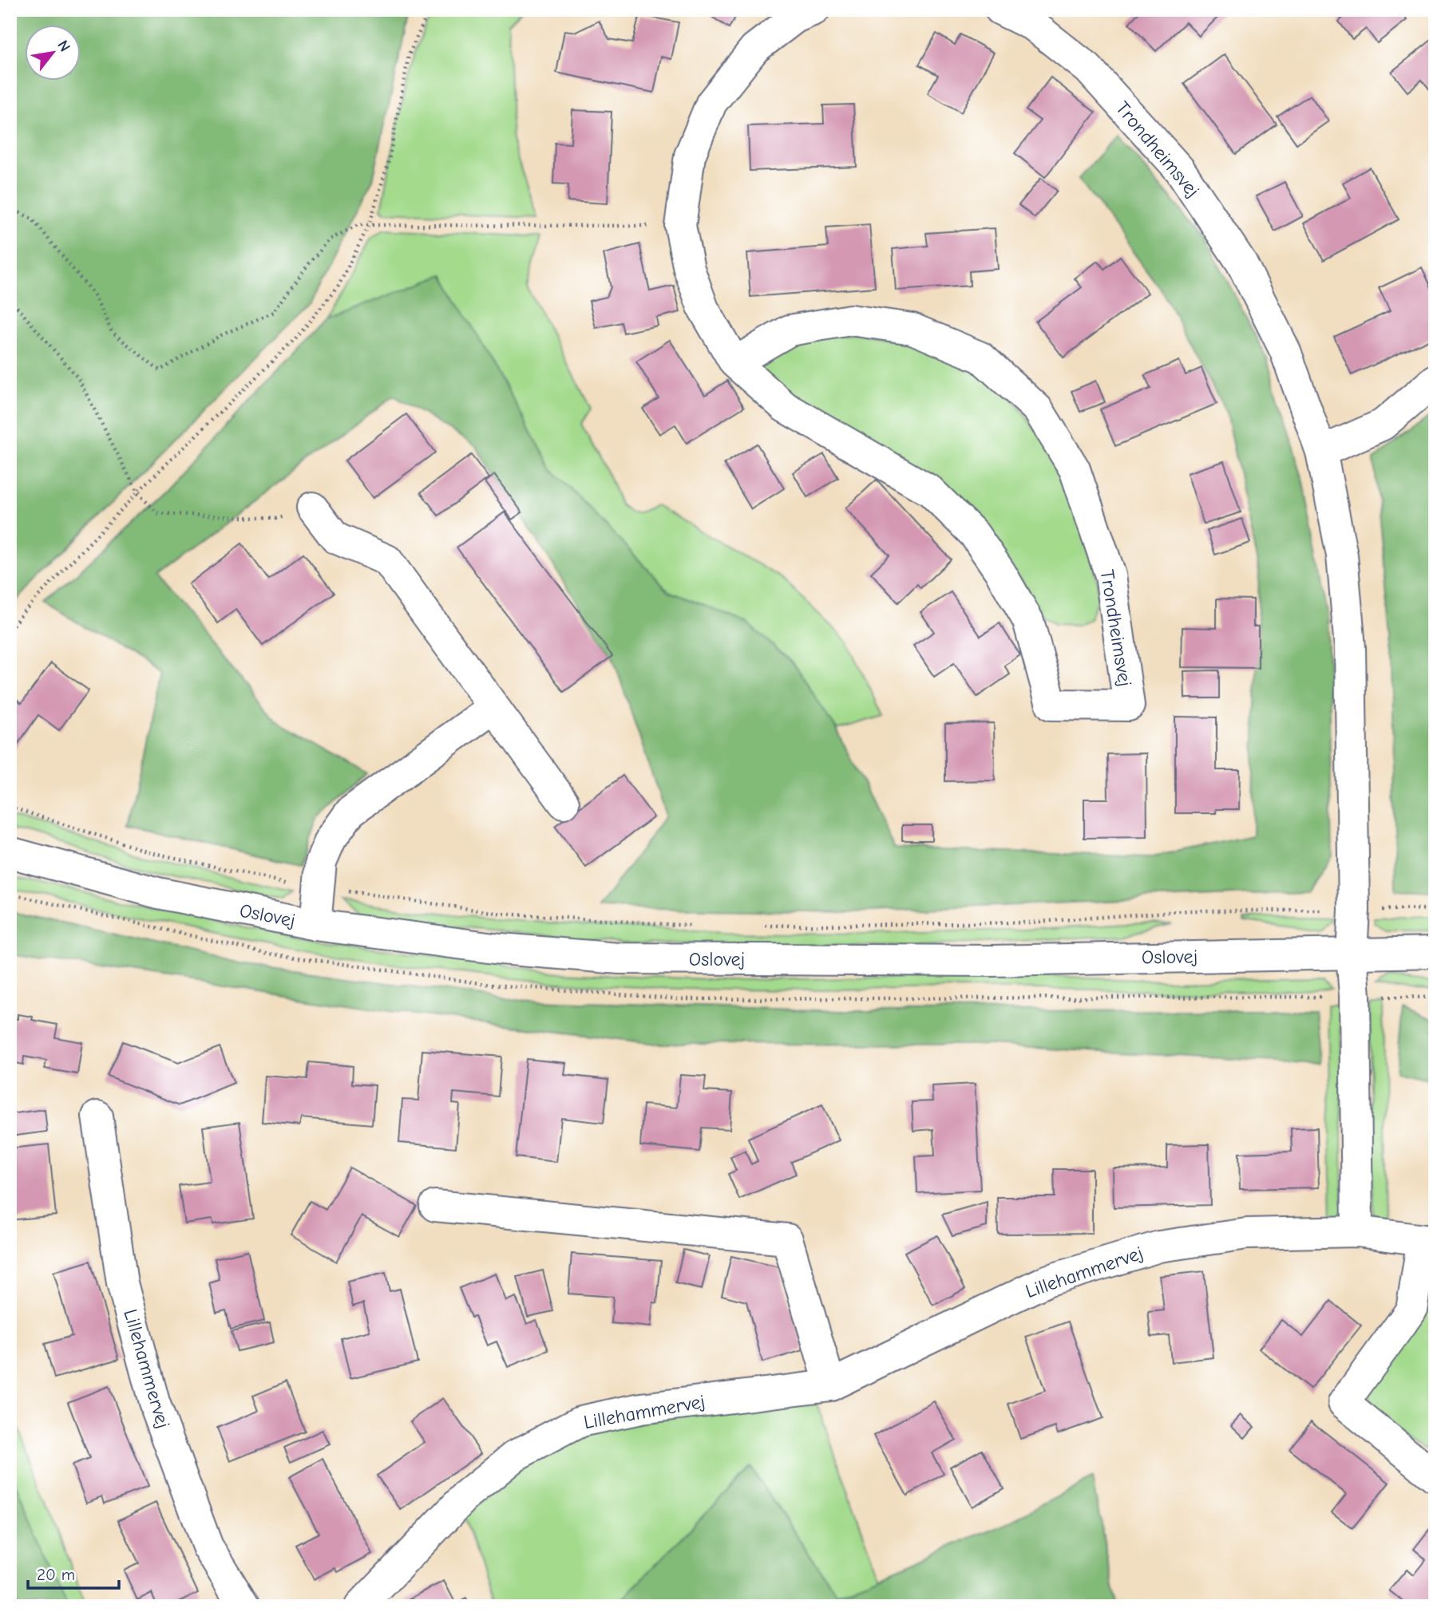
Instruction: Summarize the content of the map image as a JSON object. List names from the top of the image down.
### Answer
{
  "streets": {
    "street": ["Trondheimsvej", "Oslovej", "Lillehammervej"]
  },
  "crossings": [
    ["Trondheimsvej", "Oslovej"]
  ],
  "scale_bar": "20 m",
  "north": "top right"
}
